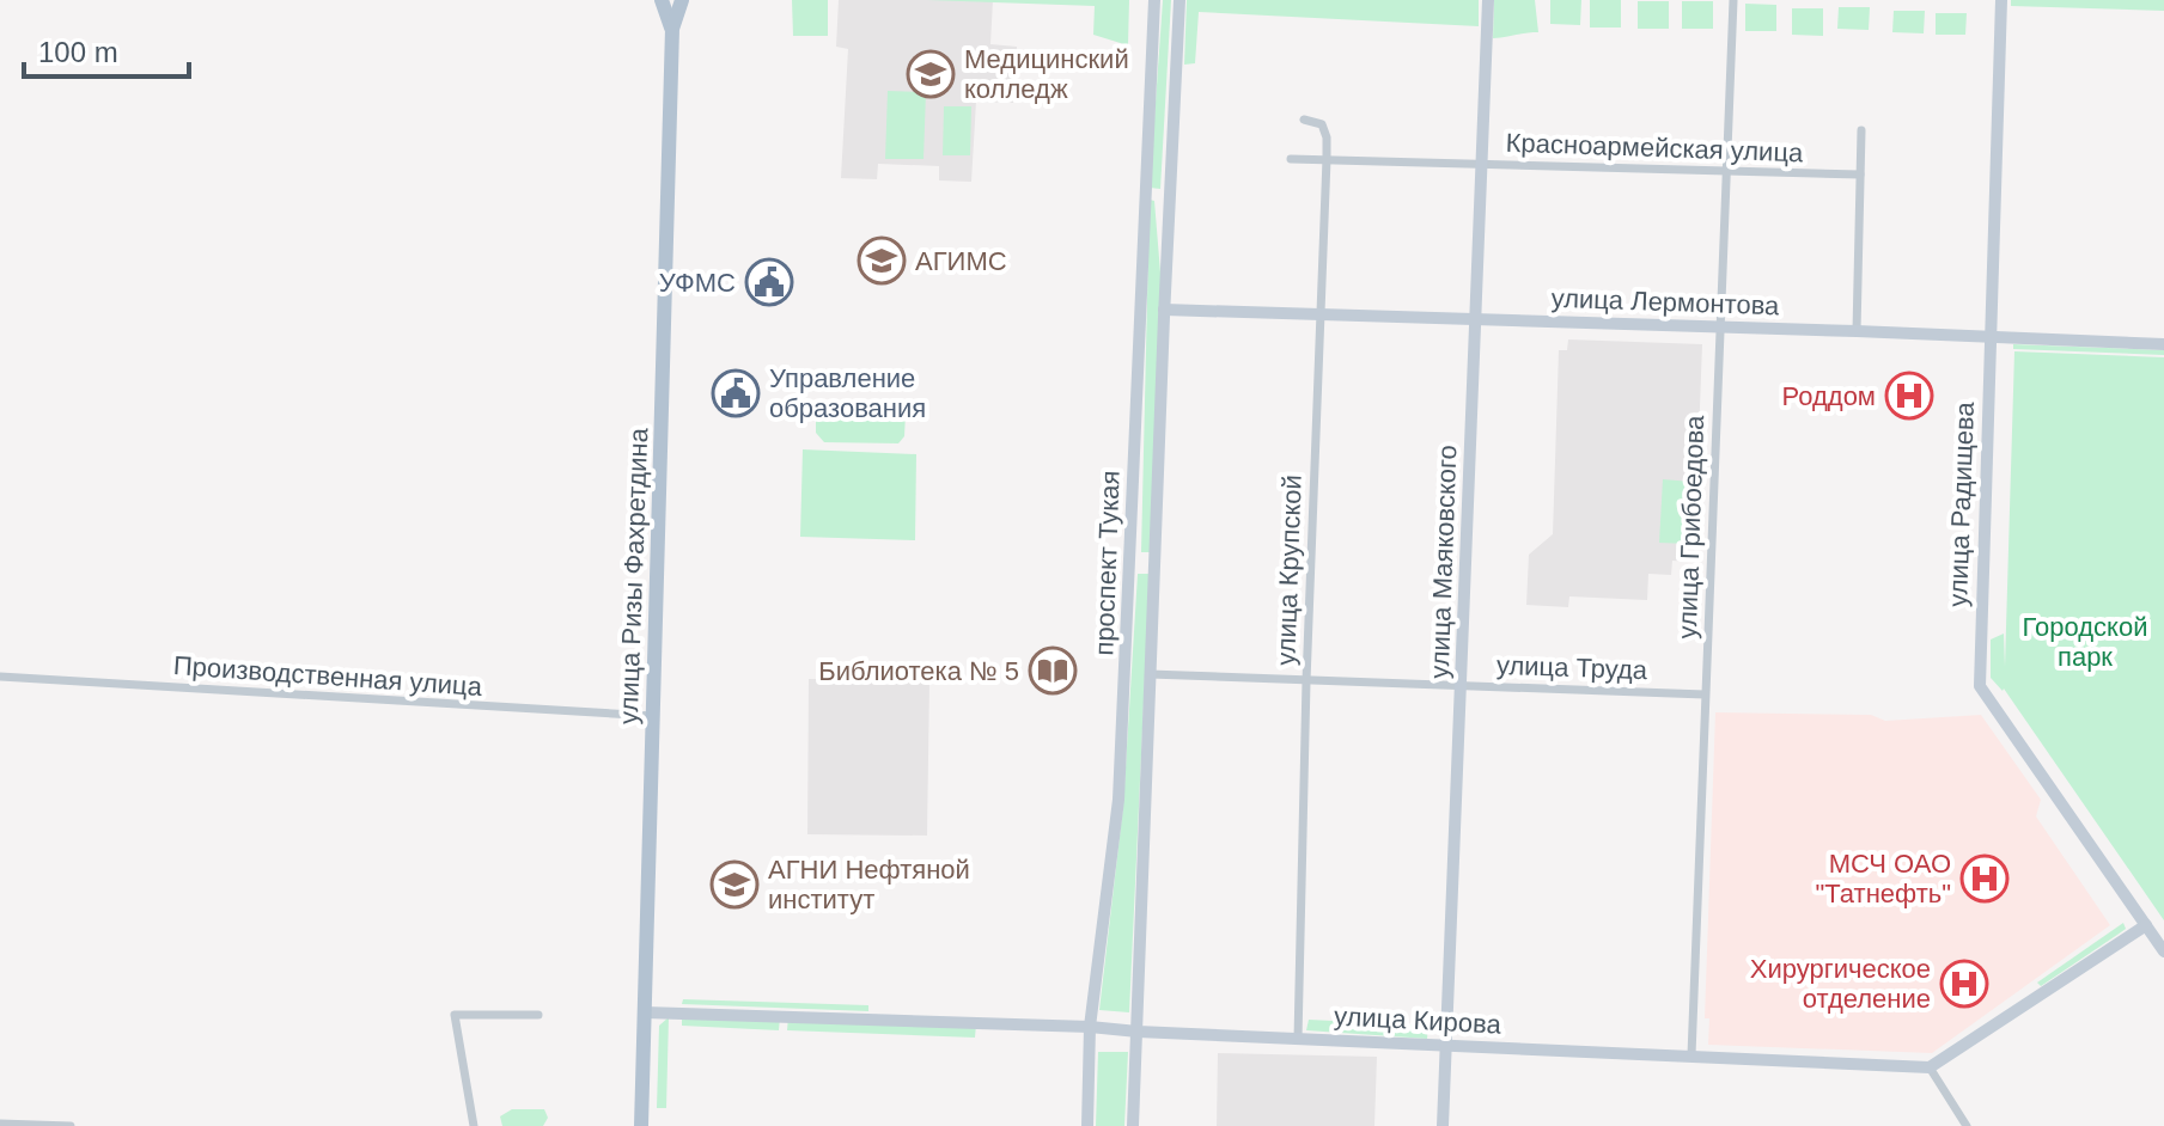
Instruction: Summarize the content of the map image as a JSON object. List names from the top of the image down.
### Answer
{
  "streets": {
    "main road": ["улица Ризы Фахретдина"],
    "street": [
      "Красноармейская улица",
      "улица Лермонтова",
      "улица Радищева",
      "улица Грибоедова",
      "улица Маяковского",
      "проспект Тукая",
      "улица Крупской",
      "улица Труда",
      "Производственная улица",
      "улица Кирова"
    ]
  },
  "crossings": [
    ["Красноармейская улица", "улица Грибоедова"],
    ["Красноармейская улица", "улица Маяковского"],
    ["Красноармейская улица", "улица Крупской"],
    ["улица Лермонтова", "улица Радищева"],
    ["улица Лермонтова", "улица Грибоедова"],
    ["улица Лермонтова", "улица Маяковского"],
    ["улица Лермонтова", "проспект Тукая"],
    ["улица Лермонтова", "улица Крупской"],
    ["улица Грибоедова", "улица Труда"],
    ["улица Грибоедова", "улица Кирова"],
    ["улица Маяковского", "улица Труда"],
    ["улица Маяковского", "улица Кирова"],
    ["проспект Тукая", "улица Труда"],
    ["проспект Тукая", "улица Кирова"],
    ["улица Крупской", "улица Труда"],
    ["улица Крупской", "улица Кирова"],
    ["улица Ризы Фахретдина", "Производственная улица"],
    ["улица Ризы Фахретдина", "улица Кирова"]
  ],
  "parks": ["Городской парк"],
  "places": {
    "school or university": ["Медицинский колледж", "АГИМС", "АГНИ Нефтяной институт"],
    "public building": ["УФМС", "Управление образования"],
    "hospital": ["Роддом", "МСЧ ОАО \"Татнефть\"", "Хирургическое отделение"],
    "library": ["Библиотека № 5"]
  },
  "scale_bar": "100 m"
}
